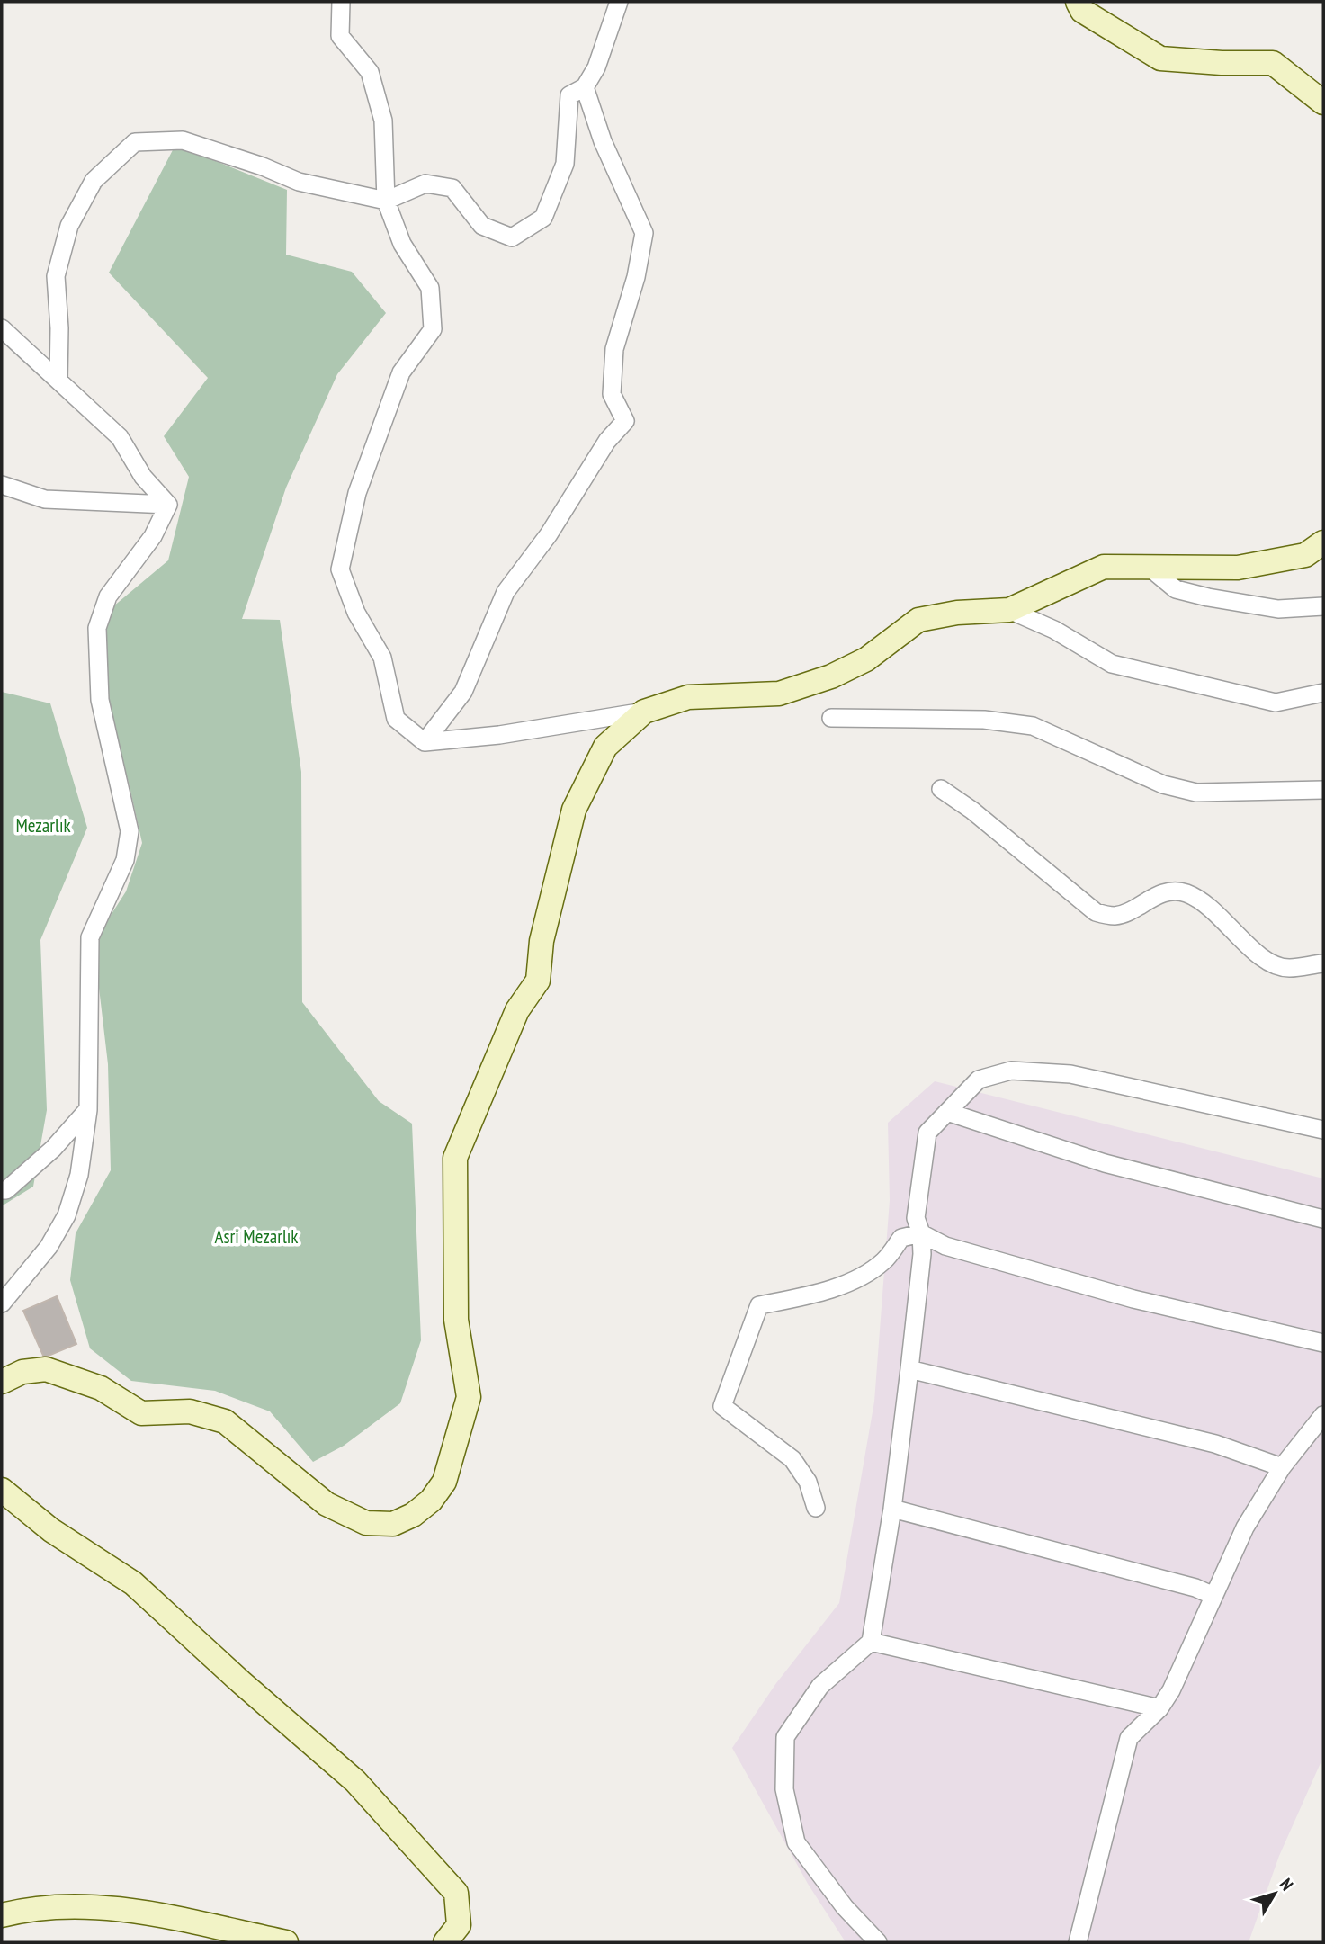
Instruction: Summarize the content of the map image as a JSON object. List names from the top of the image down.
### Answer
{
  "parks": ["Mezarlık", "Asri Mezarlık"],
  "north": "top right"
}
